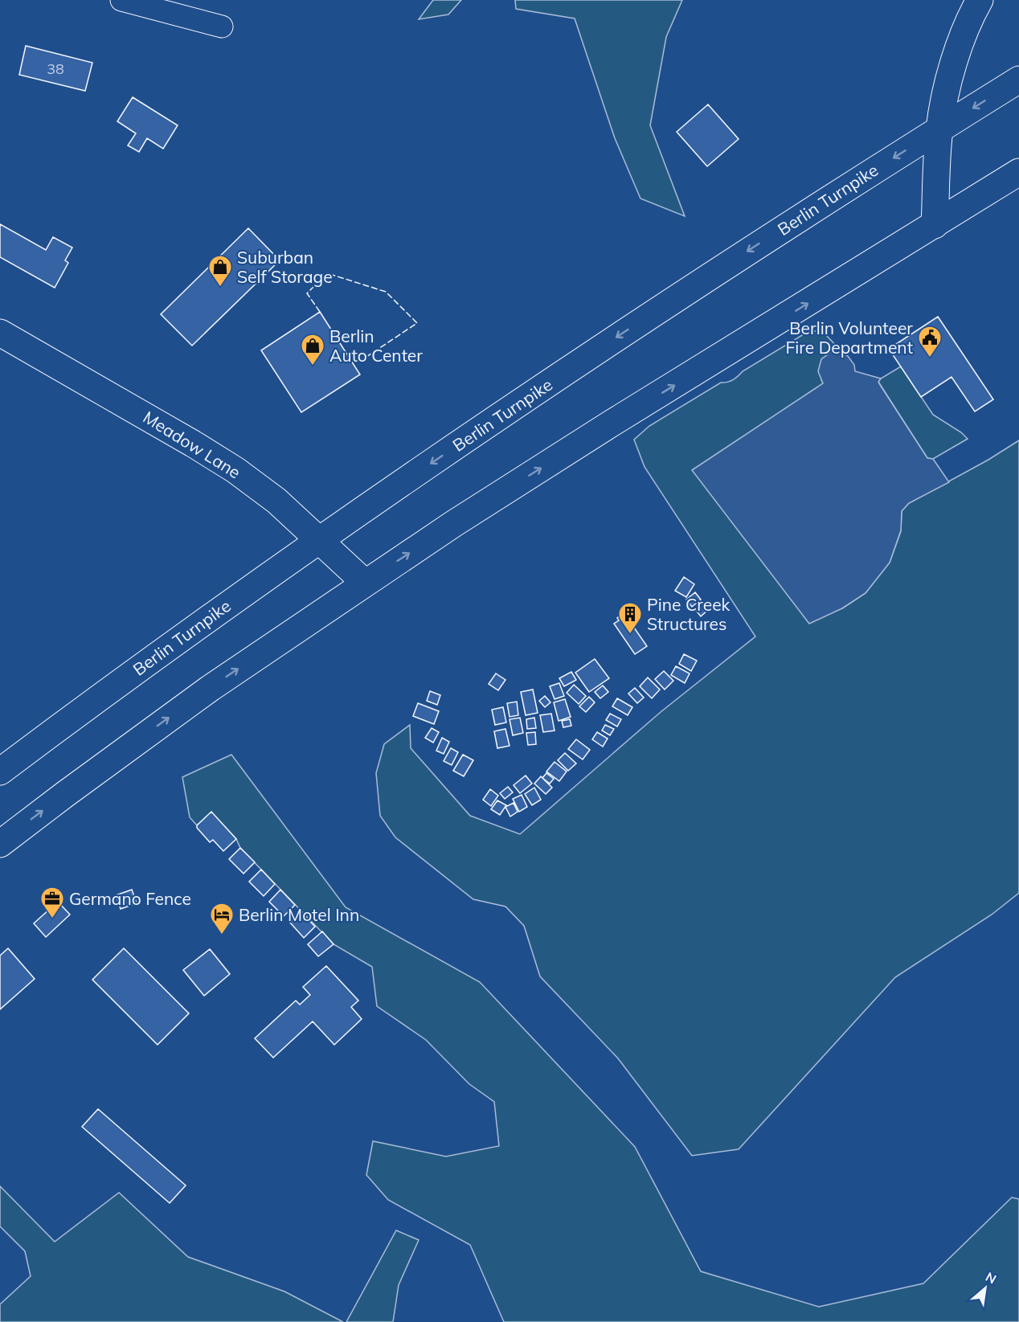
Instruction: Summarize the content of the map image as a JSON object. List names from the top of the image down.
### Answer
{
  "streets": {
    "main road": ["Berlin Turnpike", "Meadow Lane"]
  },
  "crossings": [
    ["Berlin Turnpike", "Meadow Lane"]
  ],
  "places": {
    "shop": ["Suburban Self Storage", "Berlin Auto Center"],
    "public building": ["Berlin Volunteer Fire Department"],
    "building": ["Pine Creek Structures"],
    "office": ["Germano Fence"],
    "hotel": ["Berlin Motel Inn"]
  },
  "house_numbers": ["38"],
  "north": "top right"
}
